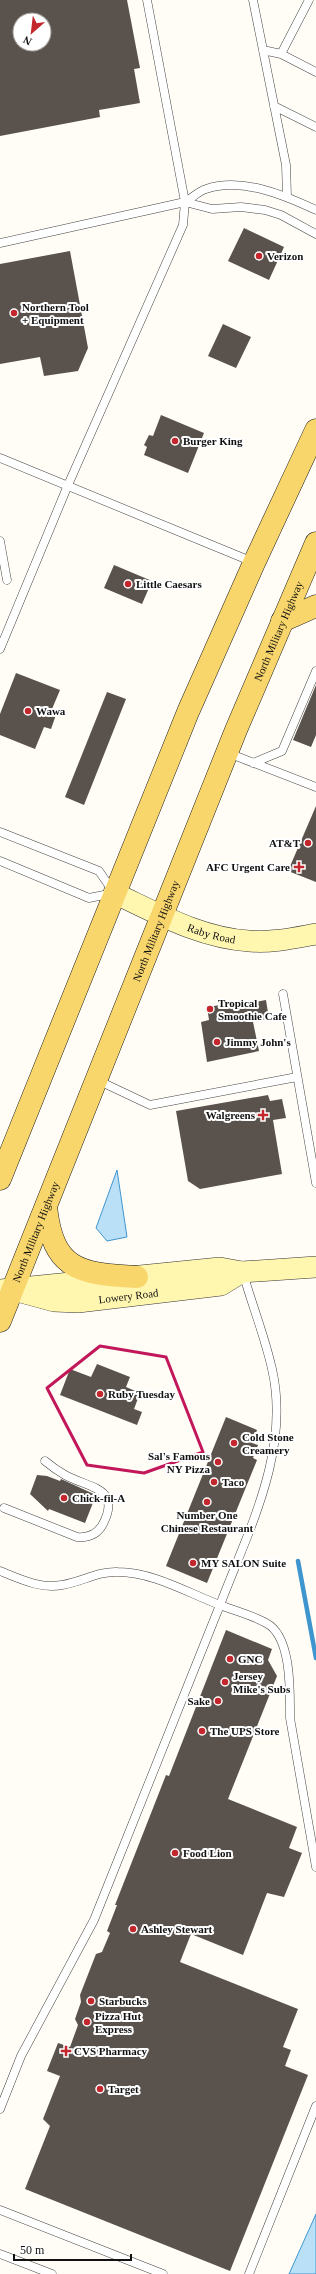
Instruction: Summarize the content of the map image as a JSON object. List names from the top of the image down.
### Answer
{
  "streets": {
    "main road": ["North Military Highway"],
    "street": ["Raby Road", "Lowery Road"]
  },
  "crossings": [
    ["North Military Highway", "Raby Road"],
    ["North Military Highway", "Lowery Road"]
  ],
  "places": {
    "other": [
      "Verizon",
      "Northern Tool + Equipment",
      "Burger King",
      "Little Caesars",
      "Wawa",
      "AT&T",
      "Tropical Smoothie Cafe",
      "Jimmy John's",
      "Ruby Tuesday",
      "Cold Stone Creamery",
      "Sal's Famous NY Pizza",
      "Taco",
      "Chick-fil-A",
      "Number One Chinese Restaurant",
      "MY SALON Suite",
      "GNC",
      "Jersey Mike's Subs",
      "Sake",
      "The UPS Store",
      "Food Lion",
      "Ashley Stewart",
      "Starbucks",
      "Pizza Hut Express",
      "Target"
    ],
    "health": ["AFC Urgent Care", "Walgreens", "CVS Pharmacy"]
  },
  "scale_bar": "50 m",
  "north": "bottom left"
}
